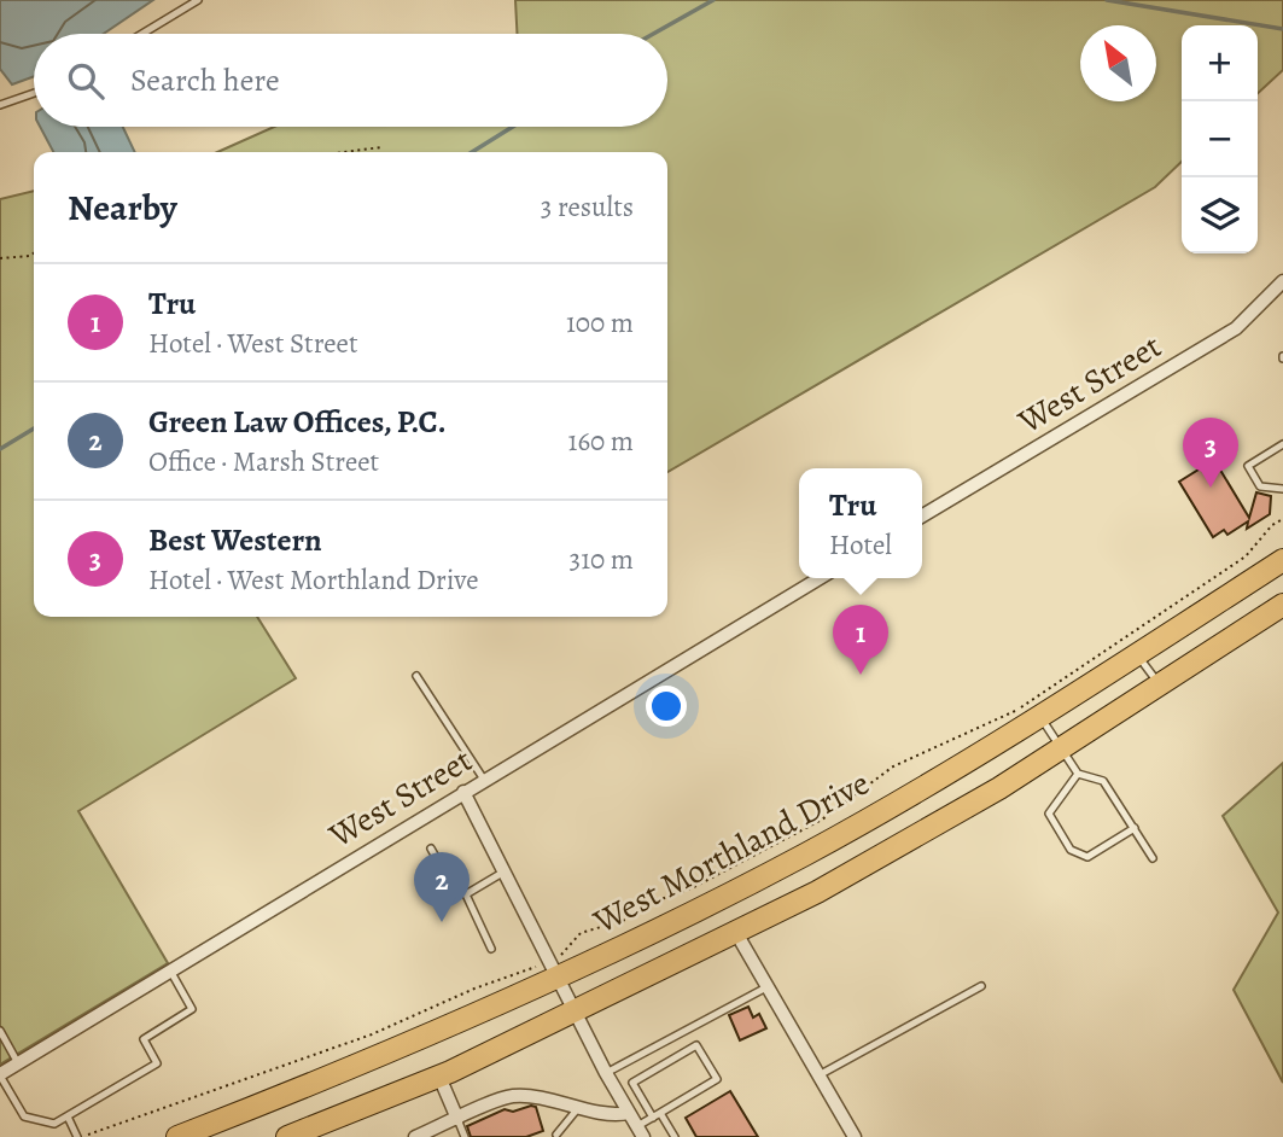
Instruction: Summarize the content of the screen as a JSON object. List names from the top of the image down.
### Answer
{
  "streets": {
    "highway": ["West Morthland Drive"],
    "street": ["West Street"]
  },
  "north": "top left",
  "page": {
    "map_buttons": ["+", "−"],
    "search": "Search here",
    "heading": ["Nearby", "3 results"],
    "list": [
      {
        "mark": "1",
        "name": "Tru",
        "note": "Hotel · West Street",
        "value": "100 m"
      },
      {
        "mark": "2",
        "name": "Green Law Offices, P.C.",
        "note": "Office · Marsh Street",
        "value": "160 m"
      },
      {
        "mark": "3",
        "name": "Best Western",
        "note": "Hotel · West Morthland Drive",
        "value": "310 m"
      }
    ],
    "pins": ["3", "1", "2"],
    "popup": ["Tru", "Hotel"]
  }
}
